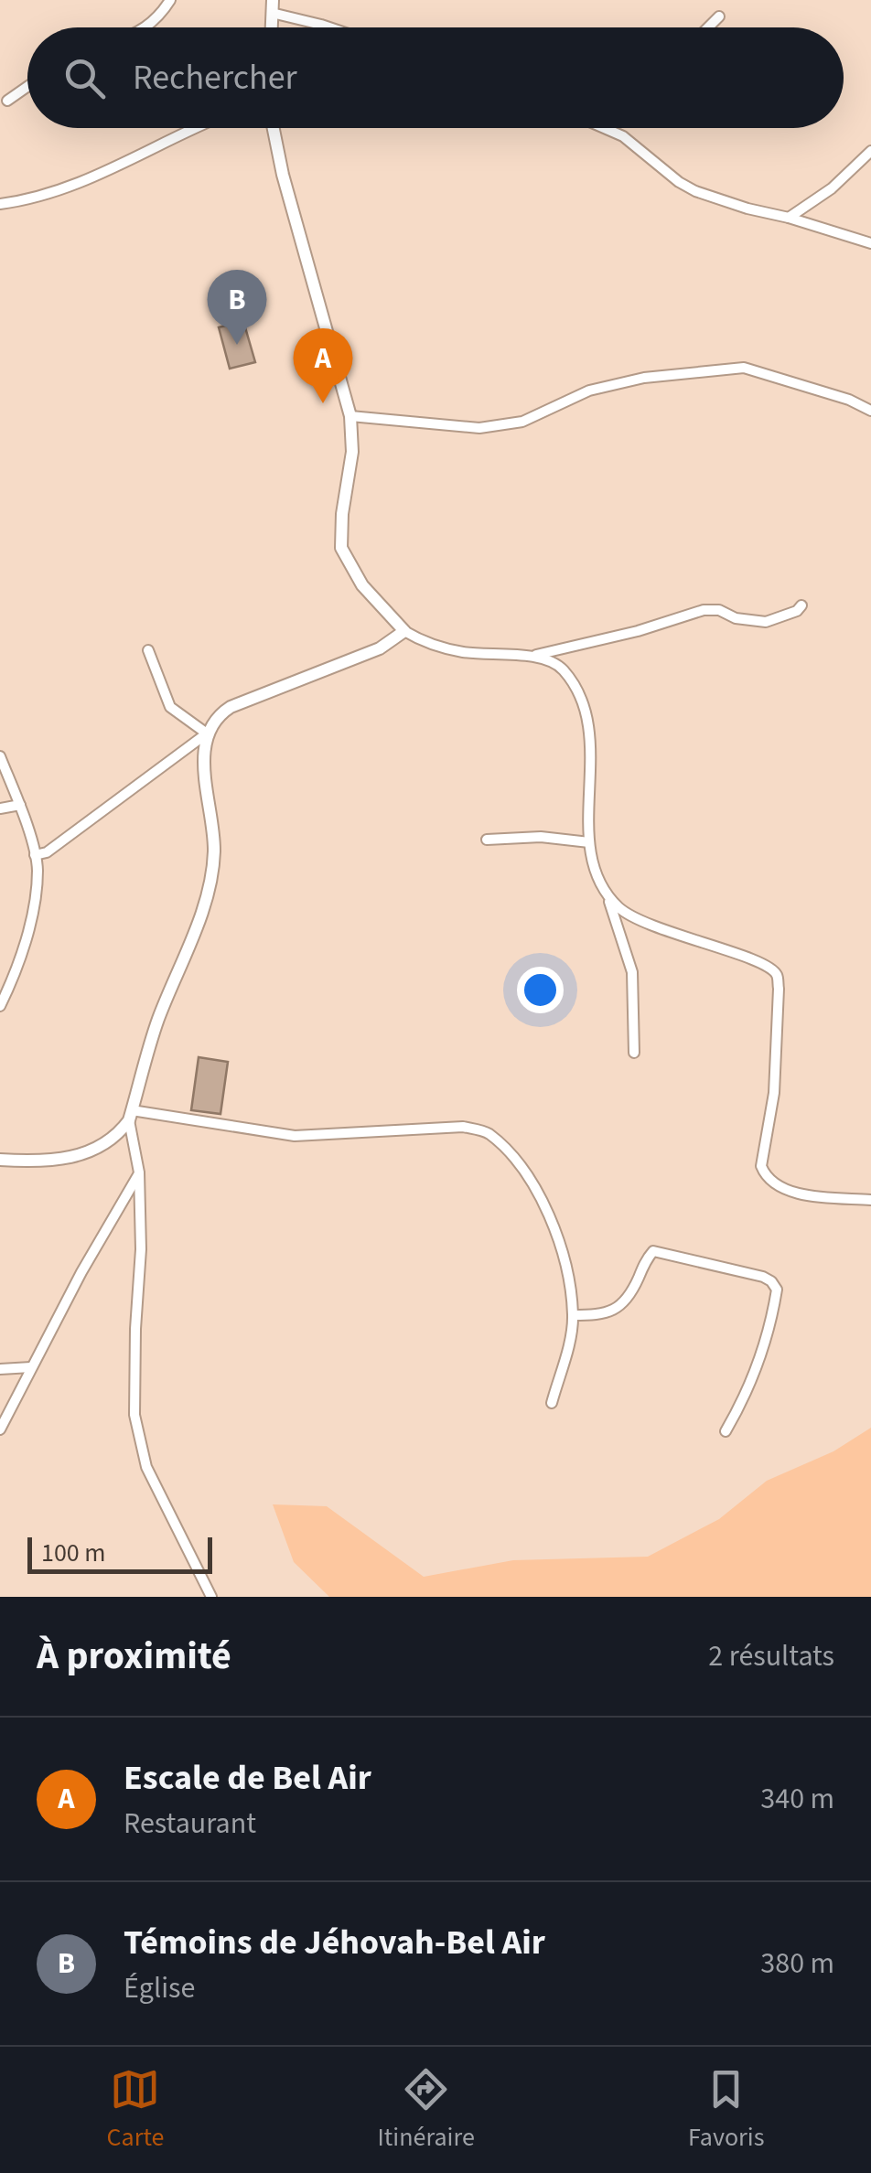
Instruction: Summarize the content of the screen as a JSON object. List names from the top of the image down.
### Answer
{
  "scale_bar": "100 m",
  "page": {
    "search": "Rechercher",
    "pins": ["B", "A"],
    "scale": "100 m",
    "heading": ["À proximité", "2 résultats"],
    "list": [
      {
        "mark": "A",
        "name": "Escale de Bel Air",
        "note": "Restaurant",
        "value": "340 m"
      },
      {
        "mark": "B",
        "name": "Témoins de Jéhovah-Bel Air",
        "note": "Église",
        "value": "380 m"
      }
    ],
    "nav": ["Carte", "Itinéraire", "Favoris"]
  }
}
